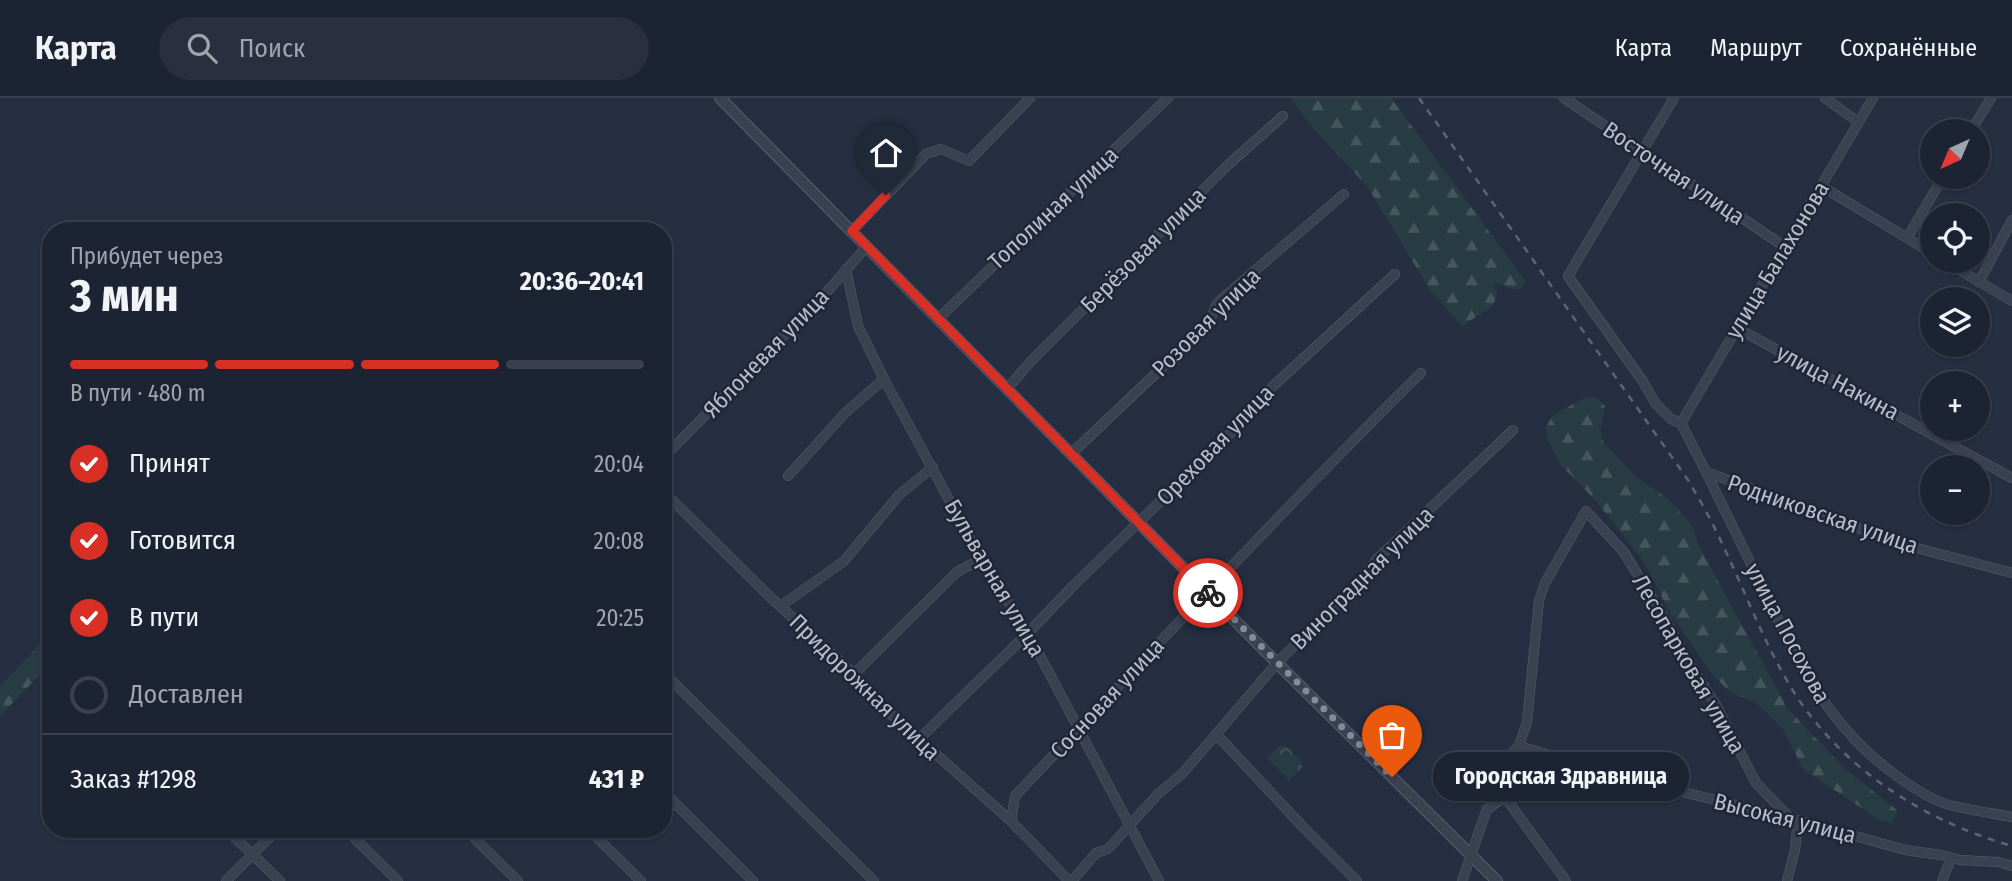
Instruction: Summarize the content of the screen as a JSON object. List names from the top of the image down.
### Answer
{
  "streets": {
    "street": [
      "Восточная улица",
      "Тополиная улица",
      "Берёзовая улица",
      "улица Балахонова",
      "Розовая улица",
      "Яблоневая улица",
      "улица Накина",
      "Ореховая улица",
      "Родниковская улица",
      "Бульварная улица",
      "Виноградная улица",
      "улица Посохова",
      "Лесопарковая улица",
      "Придорожная улица",
      "Сосновая улица",
      "Высокая улица"
    ]
  },
  "crossings": [
    ["Восточная улица", "улица Балахонова"],
    ["Восточная улица", "Родниковская улица"],
    ["улица Балахонова", "улица Накина"],
    ["улица Балахонова", "Родниковская улица"],
    ["Яблоневая улица", "Бульварная улица"],
    ["Ореховая улица", "Бульварная улица"],
    ["Ореховая улица", "Придорожная улица"],
    ["Родниковская улица", "улица Посохова"],
    ["Бульварная улица", "Виноградная улица"],
    ["Бульварная улица", "Сосновая улица"],
    ["Виноградная улица", "Придорожная улица"],
    ["Лесопарковая улица", "Высокая улица"],
    ["Придорожная улица", "Сосновая улица"]
  ],
  "places": ["Городская Здравница"],
  "north": "bottom left",
  "page": {
    "header": "Карта",
    "search": "Поиск",
    "nav": ["Карта", "Маршрут", "Сохранённые"],
    "map_buttons": ["+", "−"],
    "heading": ["3 мин", "Прибудет через", "20:36–20:41"],
    "panel": ["Заказ #1298", "431 ₽"],
    "bar": "В пути · 480 m",
    "list": [
      ["Принят", "20:04"],
      ["Готовится", "20:08"],
      ["В пути", "20:25"],
      "Доставлен"
    ],
    "bubble": "Городская Здравница"
  }
}
